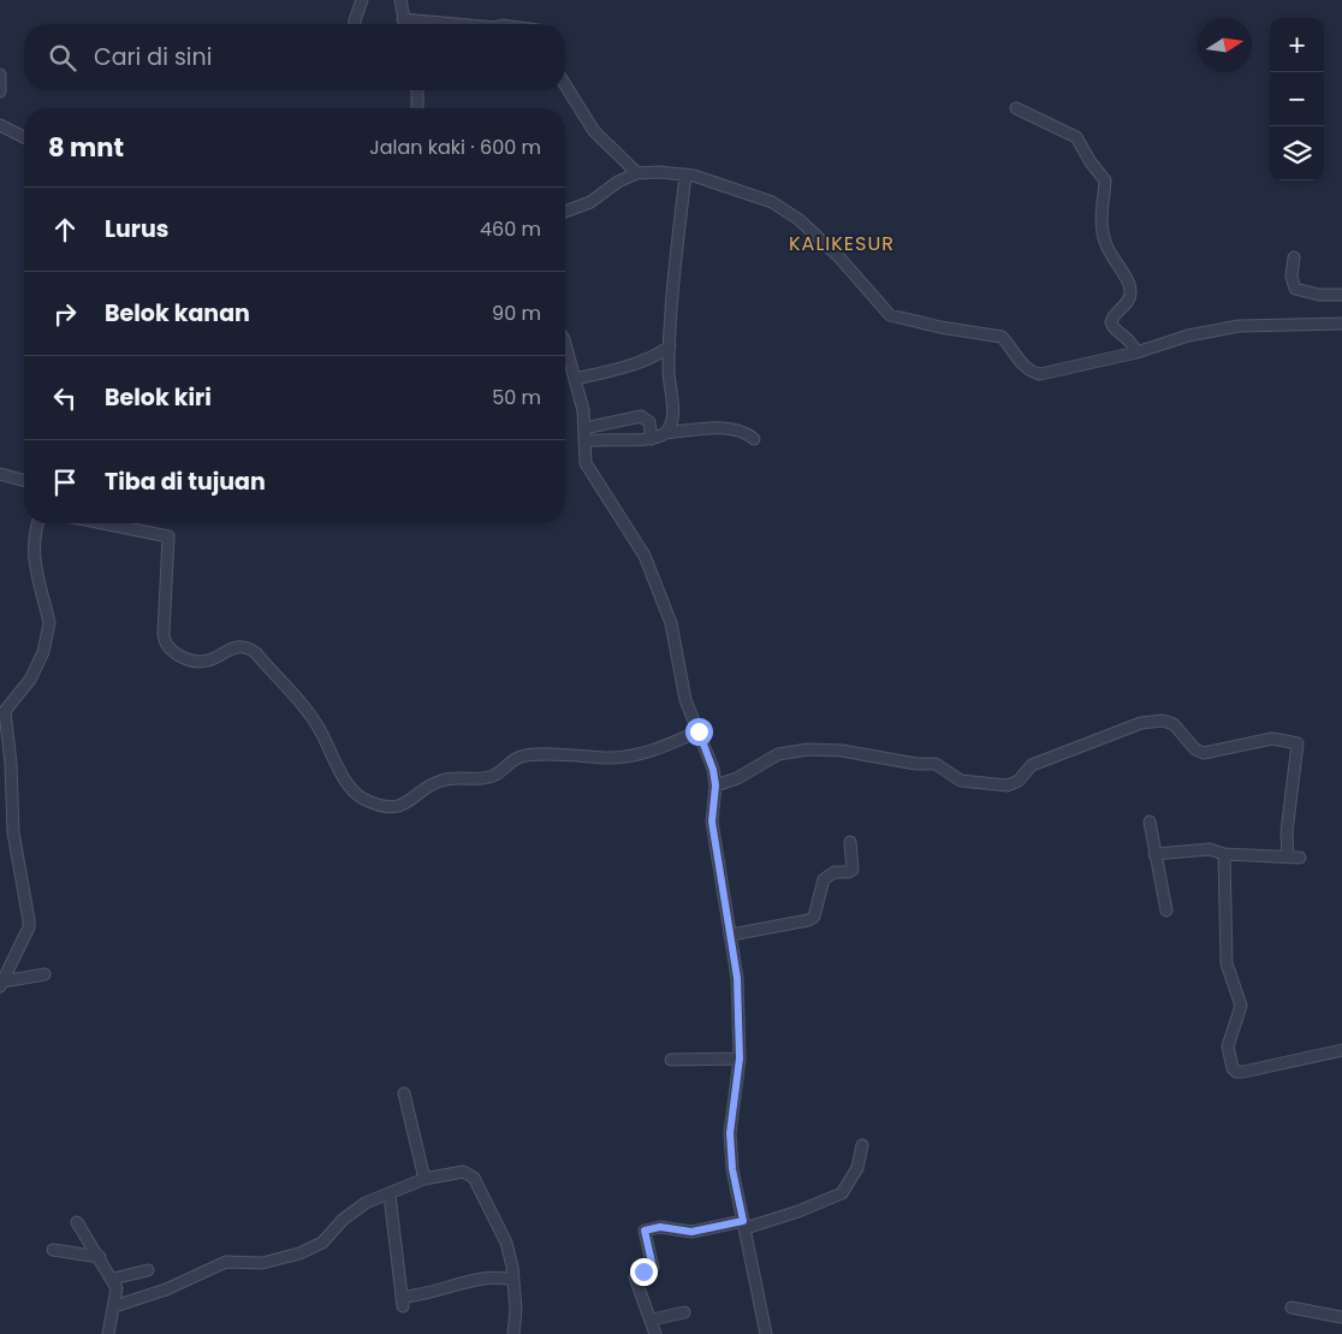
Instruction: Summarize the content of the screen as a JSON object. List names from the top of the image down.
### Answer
{
  "districts": ["KALIKESUR"],
  "north": "right",
  "page": {
    "map_buttons": ["+", "−"],
    "search": "Cari di sini",
    "heading": ["8 mnt", "Jalan kaki · 600 m"],
    "list": [
      ["Lurus", "460 m"],
      ["Belok kanan", "90 m"],
      ["Belok kiri", "50 m"],
      "Tiba di tujuan"
    ]
  }
}
